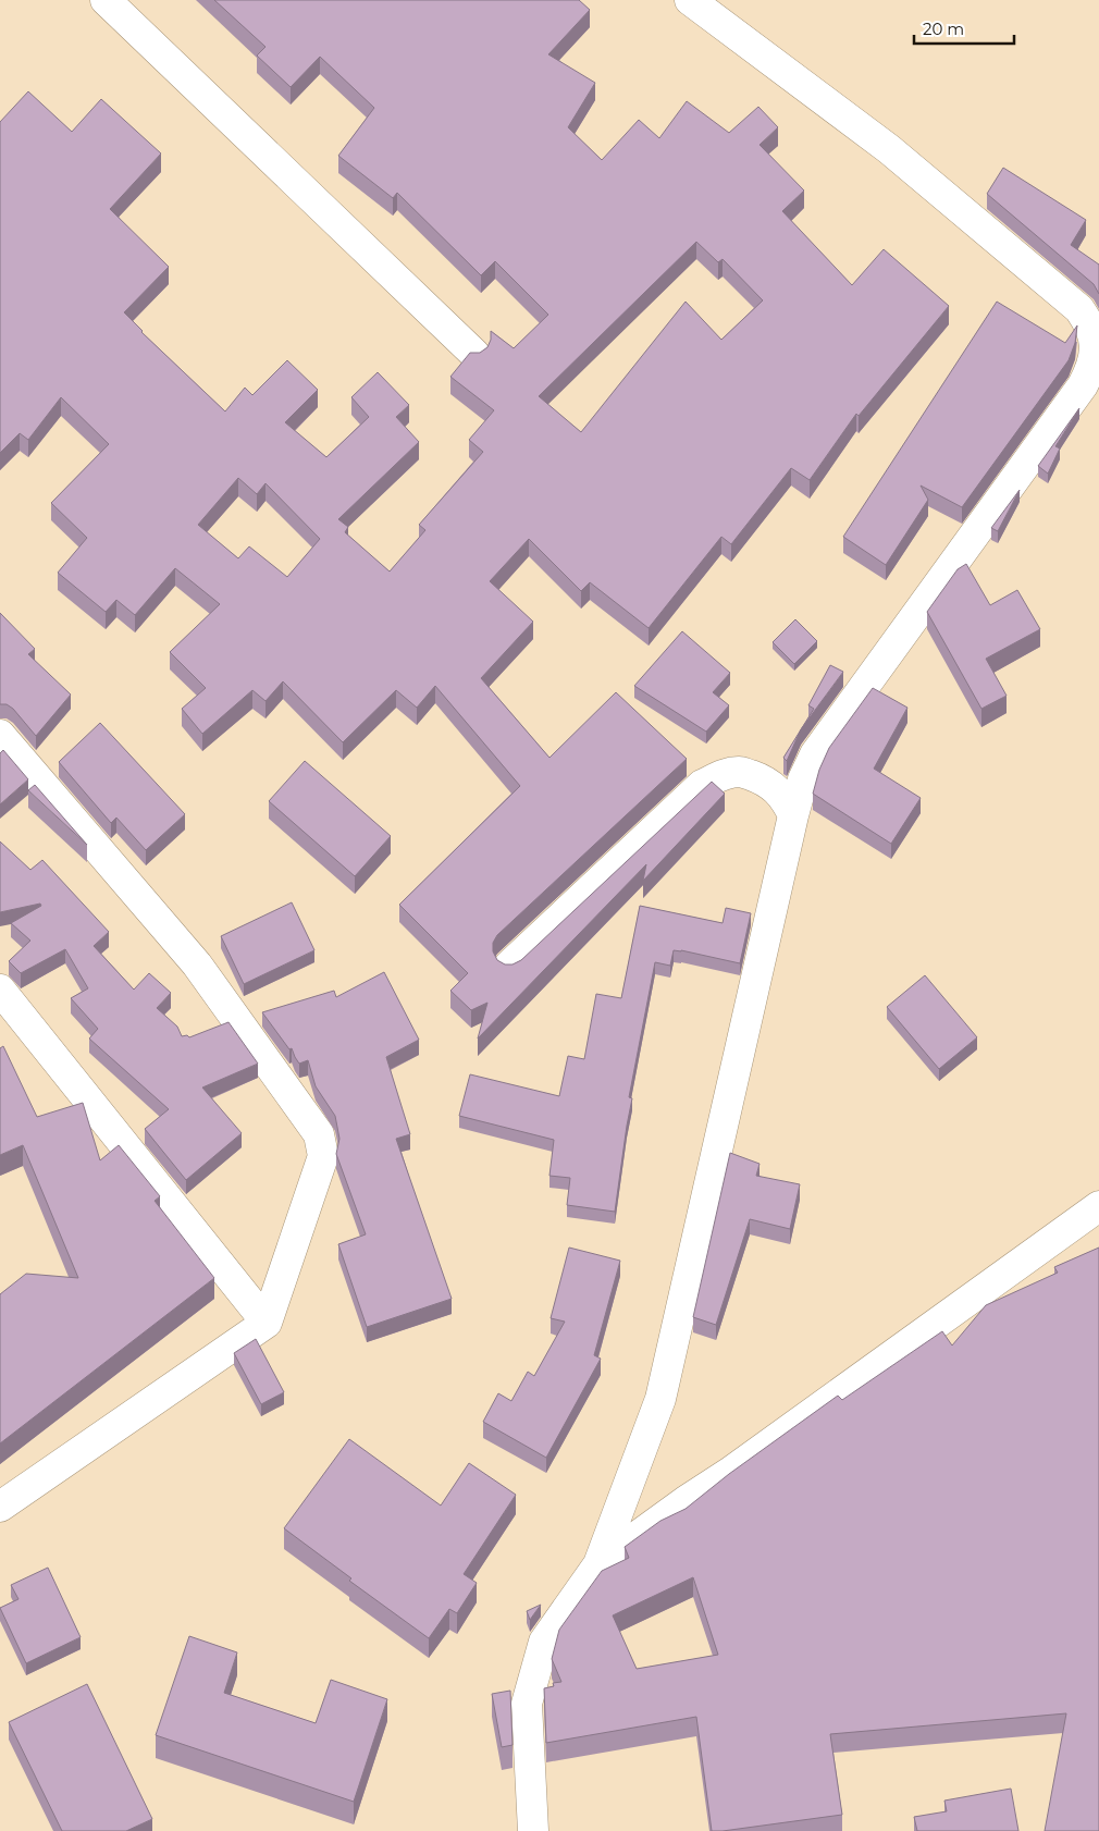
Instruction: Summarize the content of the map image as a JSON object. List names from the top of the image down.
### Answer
{
  "scale_bar": "20 m"
}
